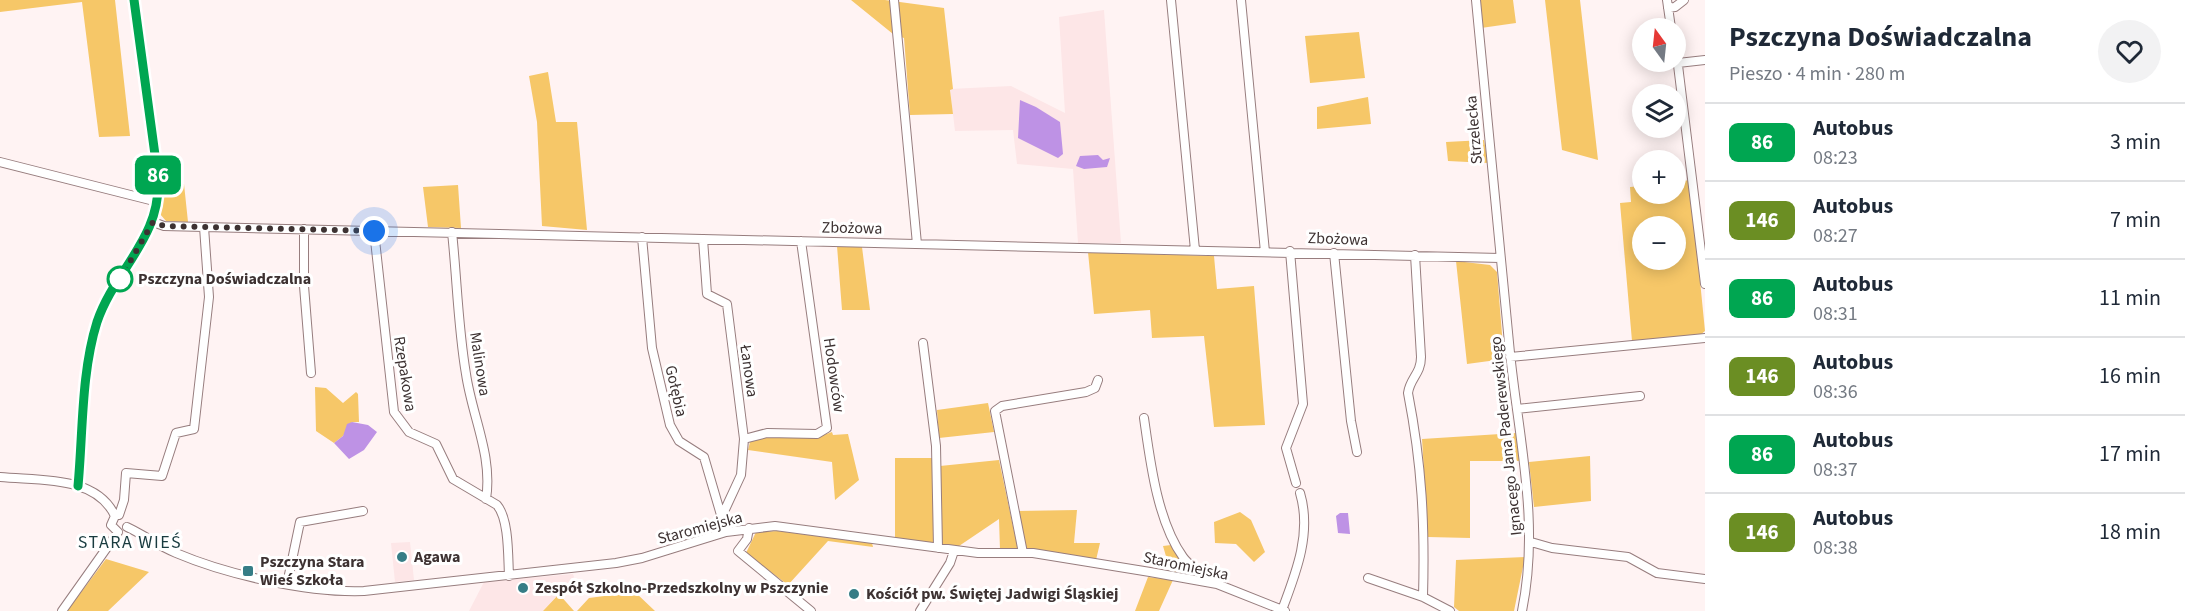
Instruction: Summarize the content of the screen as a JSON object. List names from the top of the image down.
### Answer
{
  "streets": {
    "street": [
      "Strzelecka",
      "Zbożowa",
      "Malinowa",
      "Łanowa",
      "Rzepakowa",
      "Hodowców",
      "Gołębia",
      "Ignacego Jana Paderewskiego",
      "Staromiejska"
    ]
  },
  "crossings": [
    ["Strzelecka", "Zbożowa"],
    ["Strzelecka", "Ignacego Jana Paderewskiego"],
    ["Zbożowa", "Malinowa"],
    ["Zbożowa", "Łanowa"],
    ["Zbożowa", "Rzepakowa"],
    ["Zbożowa", "Hodowców"],
    ["Zbożowa", "Gołębia"],
    ["Zbożowa", "Ignacego Jana Paderewskiego"],
    ["Malinowa", "Rzepakowa"],
    ["Łanowa", "Hodowców"],
    ["Łanowa", "Gołębia"],
    ["Rzepakowa", "Staromiejska"],
    ["Gołębia", "Staromiejska"]
  ],
  "districts": ["STARA WIEŚ"],
  "places": {
    "other": [
      "Pszczyna Doświadczalna",
      "Agawa",
      "Zespół Szkolno-Przedszkolny w Pszczynie",
      "Kościół pw. Świętej Jadwigi Śląskiej"
    ],
    "transit": ["Pszczyna Stara Wieś Szkoła"]
  },
  "lines": ["bus line 86"],
  "north": "top",
  "page": {
    "on_map": "86",
    "heading": ["Pszczyna Doświadczalna", "Pieszo · 4 min · 280 m"],
    "map_buttons": ["+", "−"],
    "list": [
      {
        "mark": "86",
        "name": "Autobus",
        "note": "08:23",
        "value": "3 min"
      },
      {
        "mark": "146",
        "name": "Autobus",
        "note": "08:27",
        "value": "7 min"
      },
      {
        "mark": "86",
        "name": "Autobus",
        "note": "08:31",
        "value": "11 min"
      },
      {
        "mark": "146",
        "name": "Autobus",
        "note": "08:36",
        "value": "16 min"
      },
      {
        "mark": "86",
        "name": "Autobus",
        "note": "08:37",
        "value": "17 min"
      },
      {
        "mark": "146",
        "name": "Autobus",
        "note": "08:38",
        "value": "18 min"
      }
    ]
  }
}
